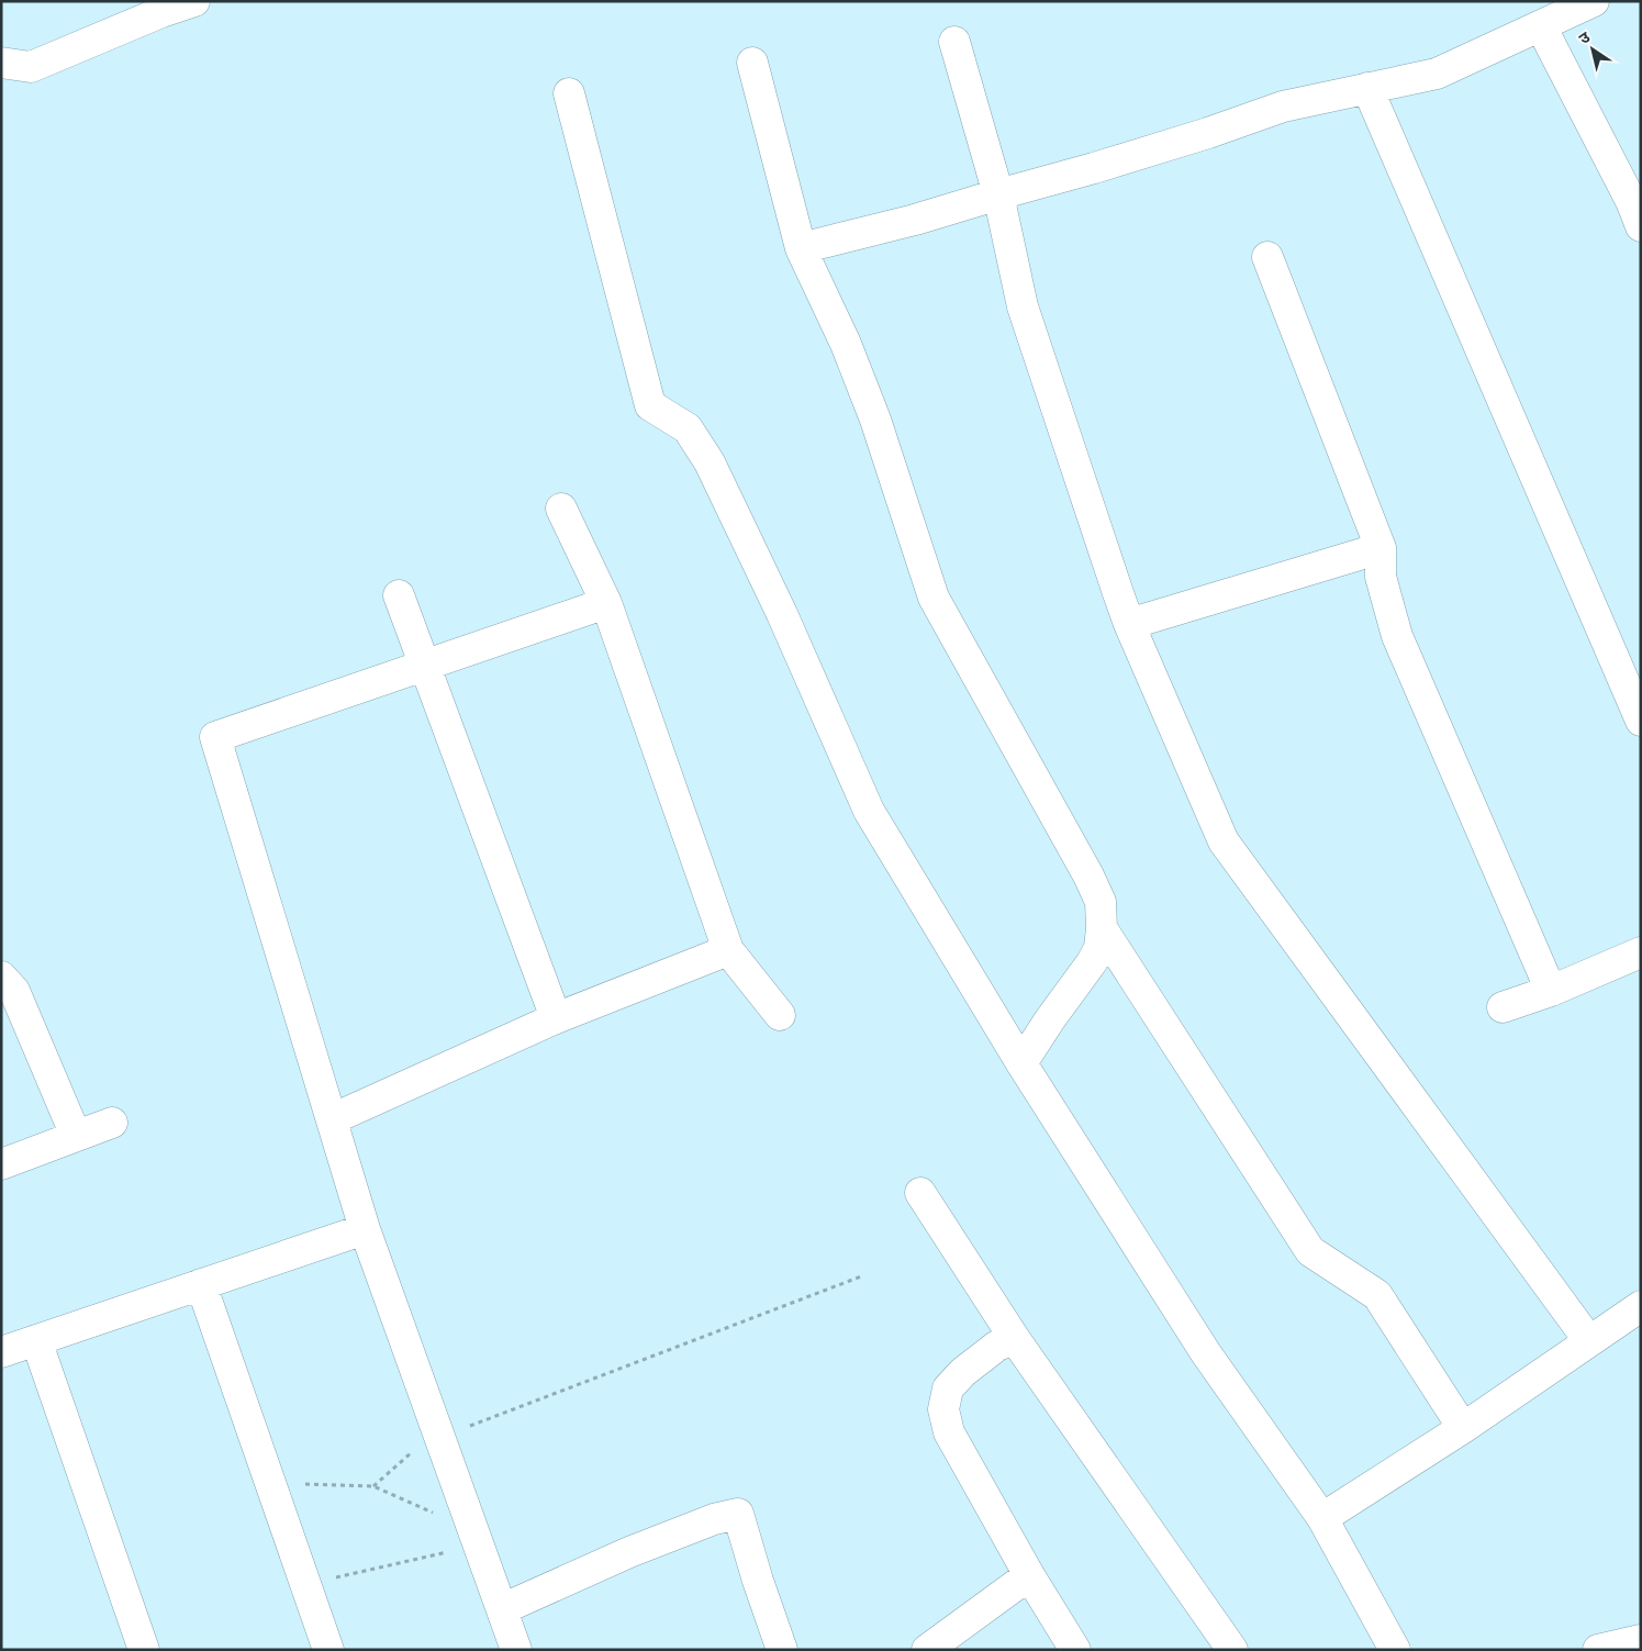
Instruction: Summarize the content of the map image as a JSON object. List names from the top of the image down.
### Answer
{
  "north": "top left"
}
